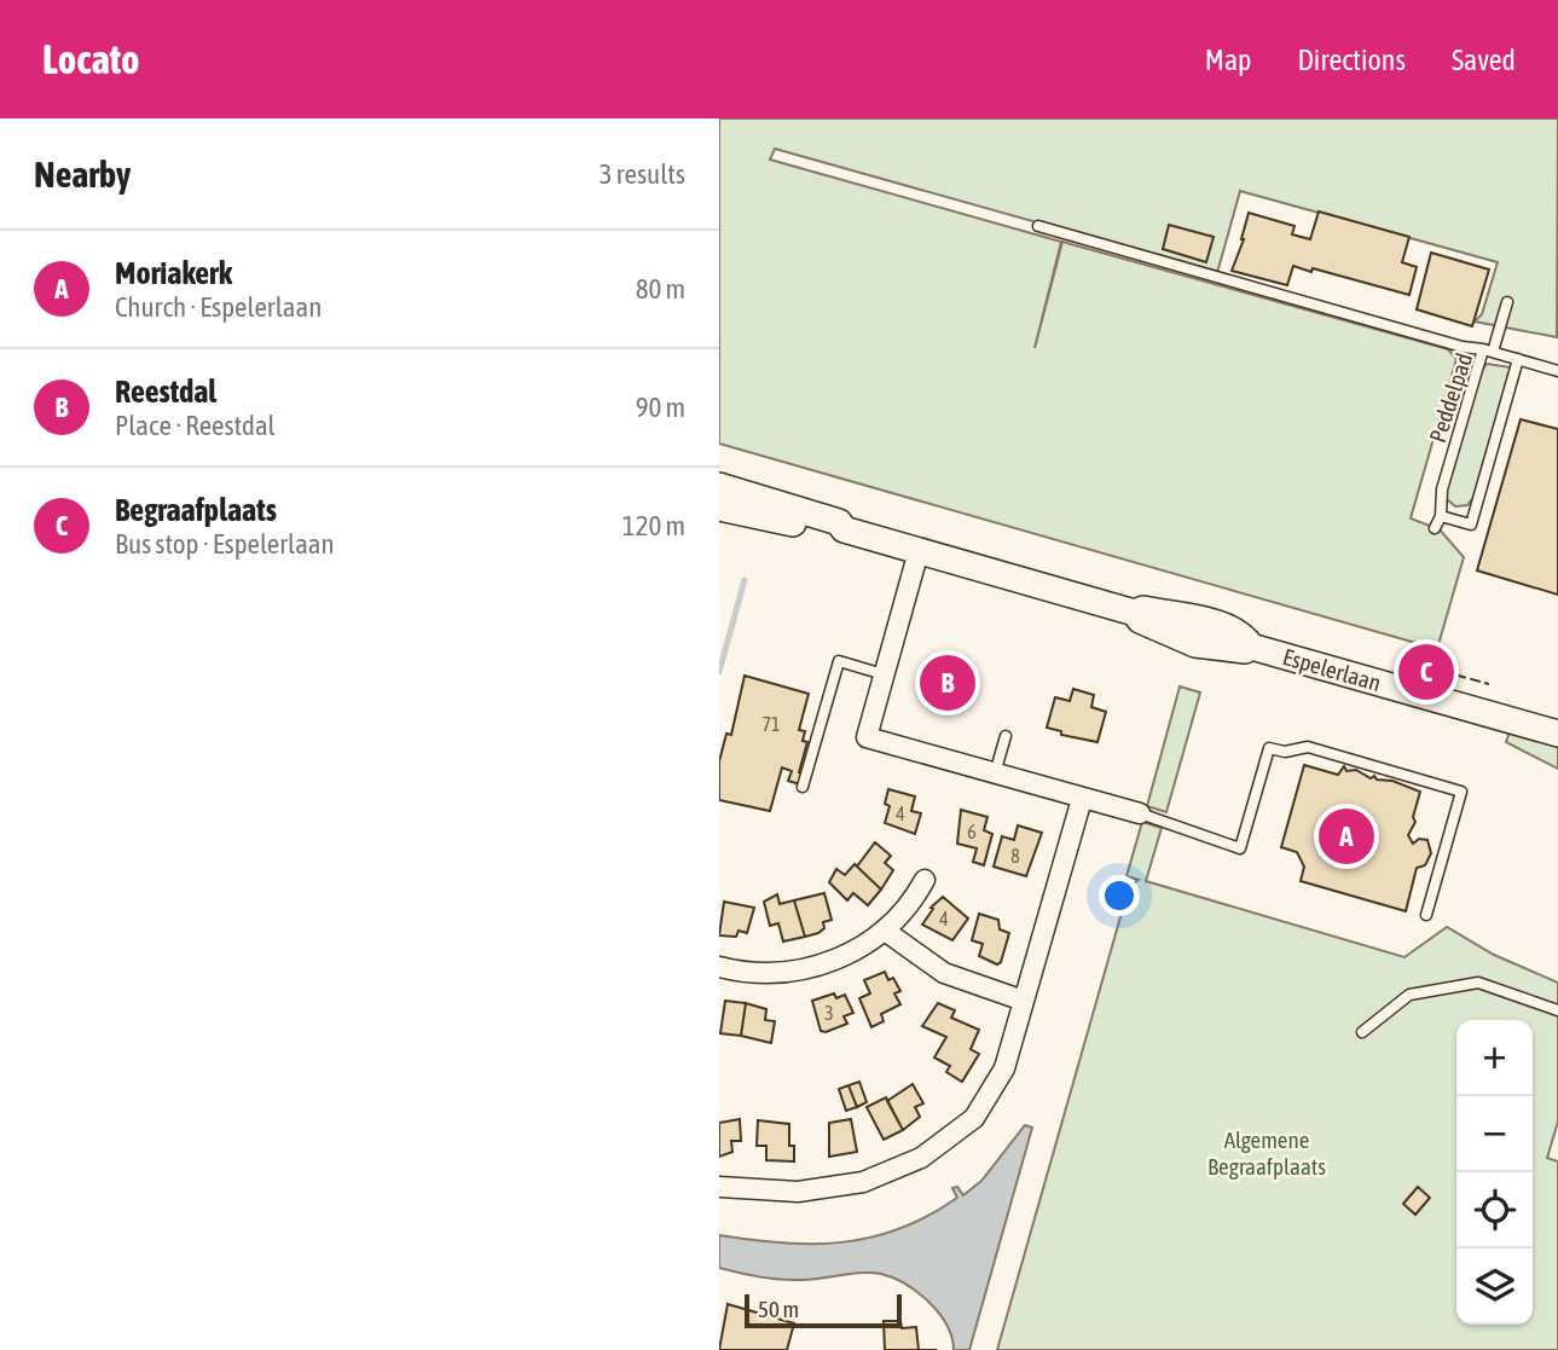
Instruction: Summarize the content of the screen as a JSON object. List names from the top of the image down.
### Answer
{
  "streets": {
    "main road": ["Espelerlaan"],
    "lane": ["Peddelpad"]
  },
  "parks": ["Algemene Begraafplaats"],
  "house_numbers": [
    "71",
    "4",
    "6",
    "8",
    "4",
    "3"
  ],
  "scale_bar": "50 m",
  "page": {
    "header": "Locato",
    "nav": ["Map", "Directions", "Saved"],
    "heading": ["Nearby", "3 results"],
    "list": [
      {
        "mark": "A",
        "name": "Moriakerk",
        "note": "Church · Espelerlaan",
        "value": "80 m"
      },
      {
        "mark": "B",
        "name": "Reestdal",
        "note": "Place · Reestdal",
        "value": "90 m"
      },
      {
        "mark": "C",
        "name": "Begraafplaats",
        "note": "Bus stop · Espelerlaan",
        "value": "120 m"
      }
    ],
    "pins": ["C", "B", "A"],
    "map_buttons": ["+", "−"],
    "scale": "50 m"
  }
}
